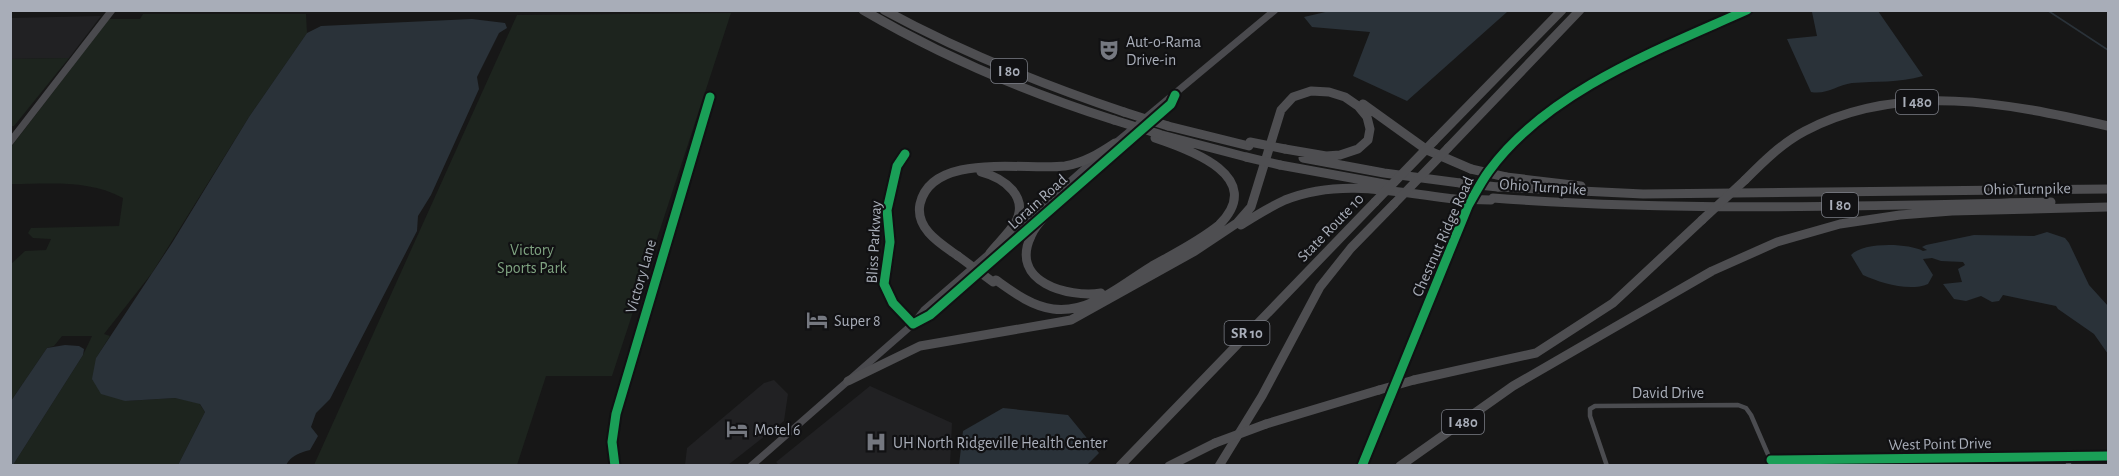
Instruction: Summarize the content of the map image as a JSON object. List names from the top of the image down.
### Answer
{
  "streets": {
    "highway": [
      "I 80",
      "I 480",
      "Ohio Turnpike",
      "State Route 10",
      "SR 10"
    ],
    "street": [
      "Lorain Road",
      "Chestnut Ridge Road",
      "Bliss Parkway",
      "Victory Lane",
      "David Drive",
      "West Point Drive"
    ]
  },
  "crossings": [
    ["Lorain Road", "Bliss Parkway"],
    ["David Drive", "West Point Drive"]
  ],
  "parks": ["Victory Sports Park"],
  "places": {
    "theatre": ["Aut-o-Rama Drive-in"],
    "hotel": ["Super 8", "Motel 6"],
    "hospital": ["UH North Ridgeville Health Center"]
  }
}
